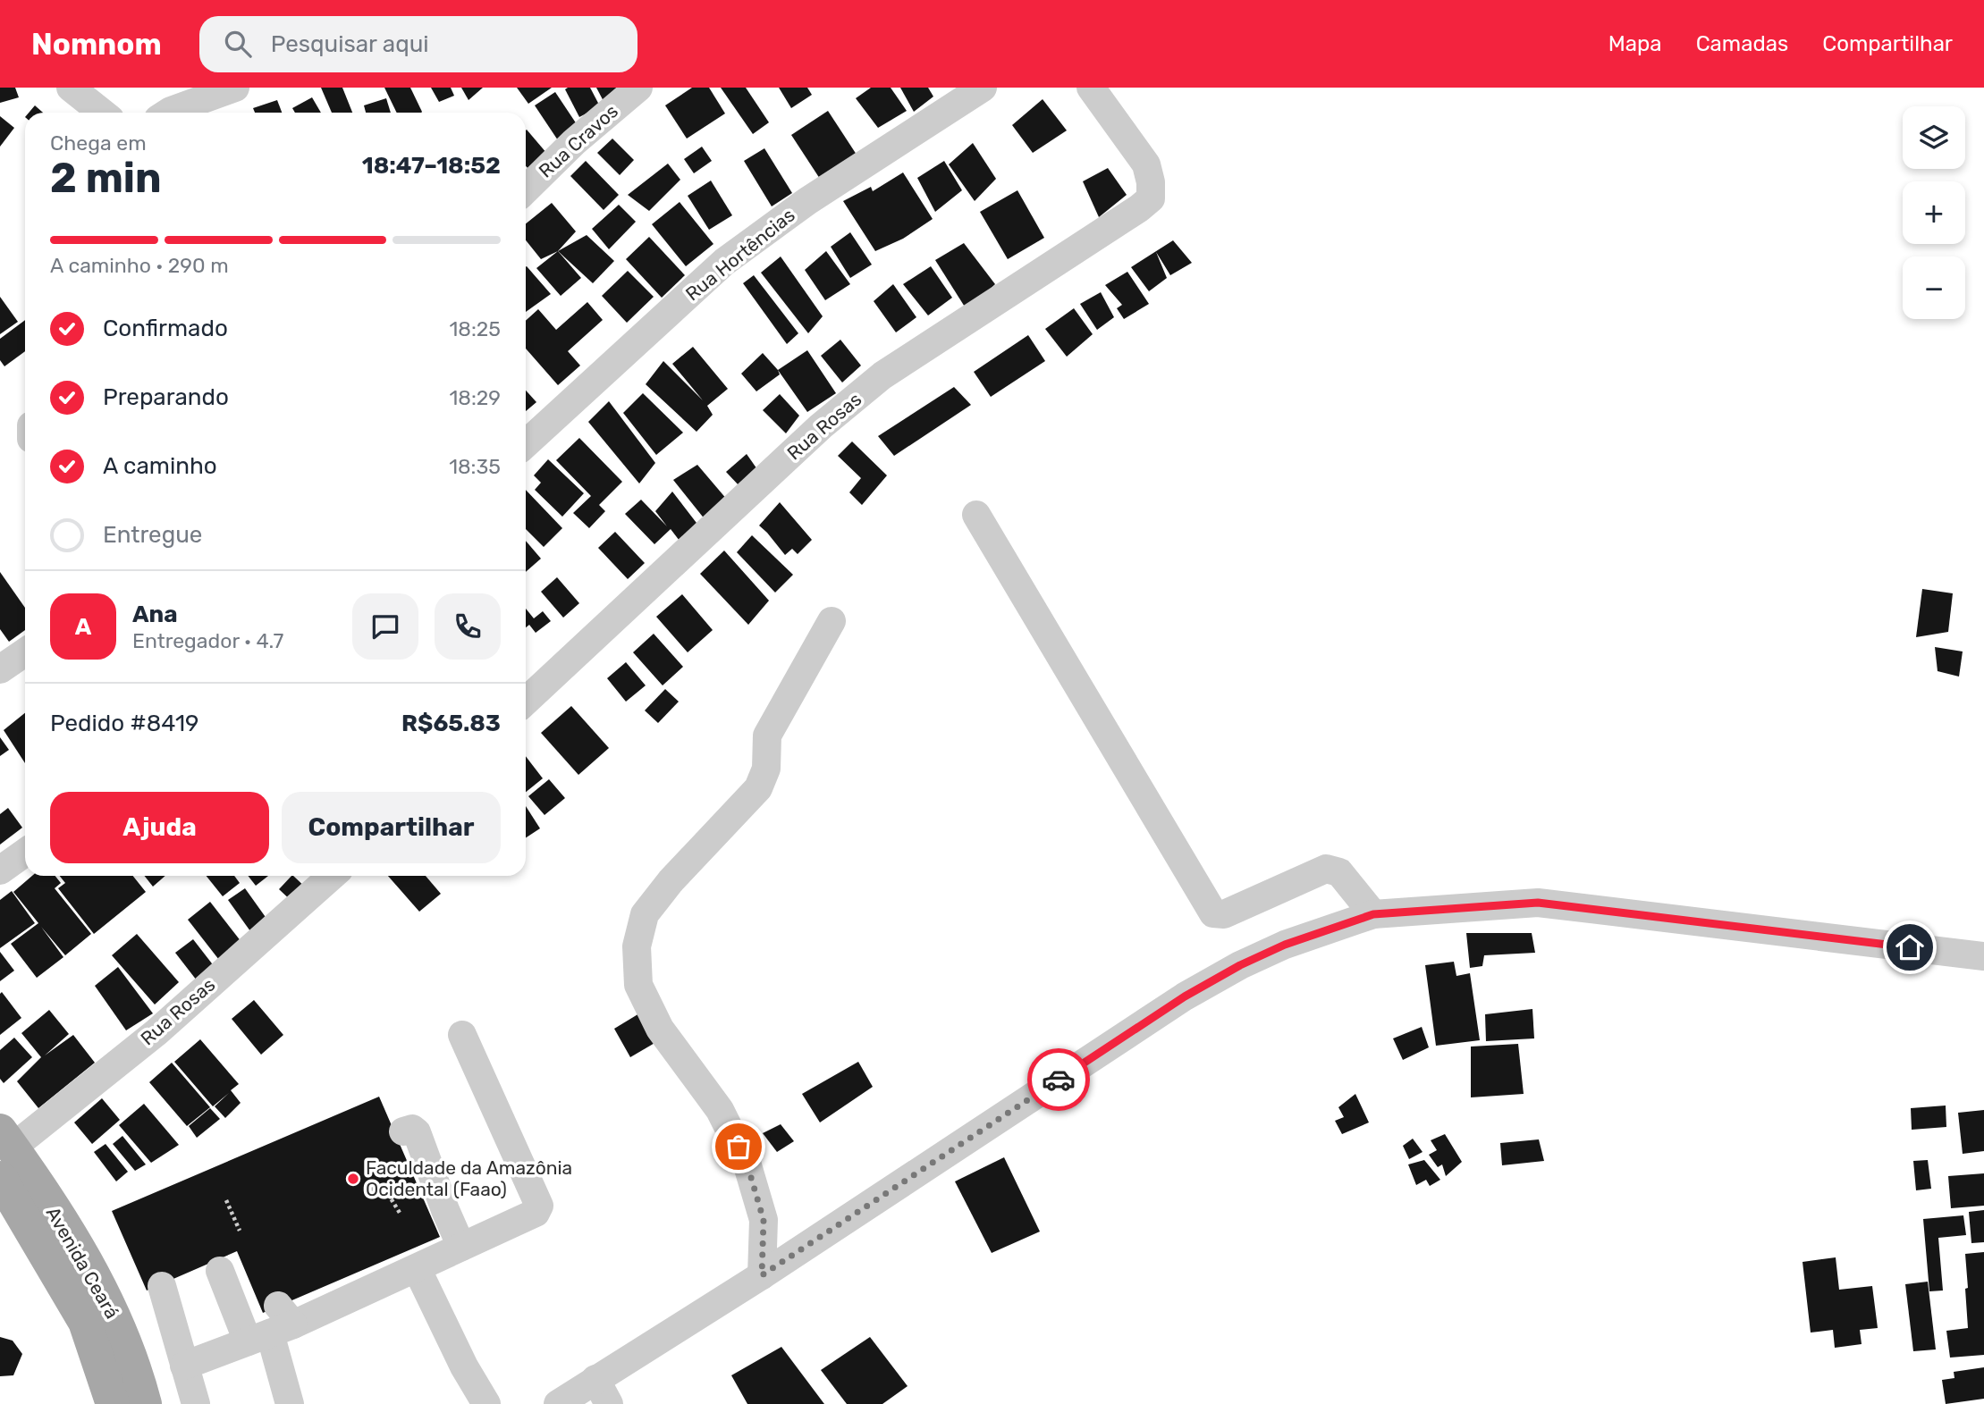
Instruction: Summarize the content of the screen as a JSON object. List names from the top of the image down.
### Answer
{
  "streets": {
    "main road": ["Avenida Ceará"],
    "street": ["Rua Cravos", "Rua Hortências", "Rua Rosas"]
  },
  "crossings": [
    ["Rua Rosas", "Avenida Ceará"]
  ],
  "places": ["Faculdade da Amazônia Ocidental (Faao)"],
  "page": {
    "header": "Nomnom",
    "search": "Pesquisar aqui",
    "nav": ["Mapa", "Camadas", "Compartilhar"],
    "map_buttons": ["+", "−"],
    "heading": ["2 min", "Chega em", "18:47–18:52"],
    "panel": [
      "Ana",
      "Entregador · 4.7",
      "Pedido #8419",
      "R$65.83"
    ],
    "bar": "A caminho · 290 m",
    "list": [
      ["Confirmado", "18:25"],
      ["Preparando", "18:29"],
      ["A caminho", "18:35"],
      "Entregue"
    ],
    "round": "A",
    "buttons": ["Ajuda", "Compartilhar"]
  }
}
